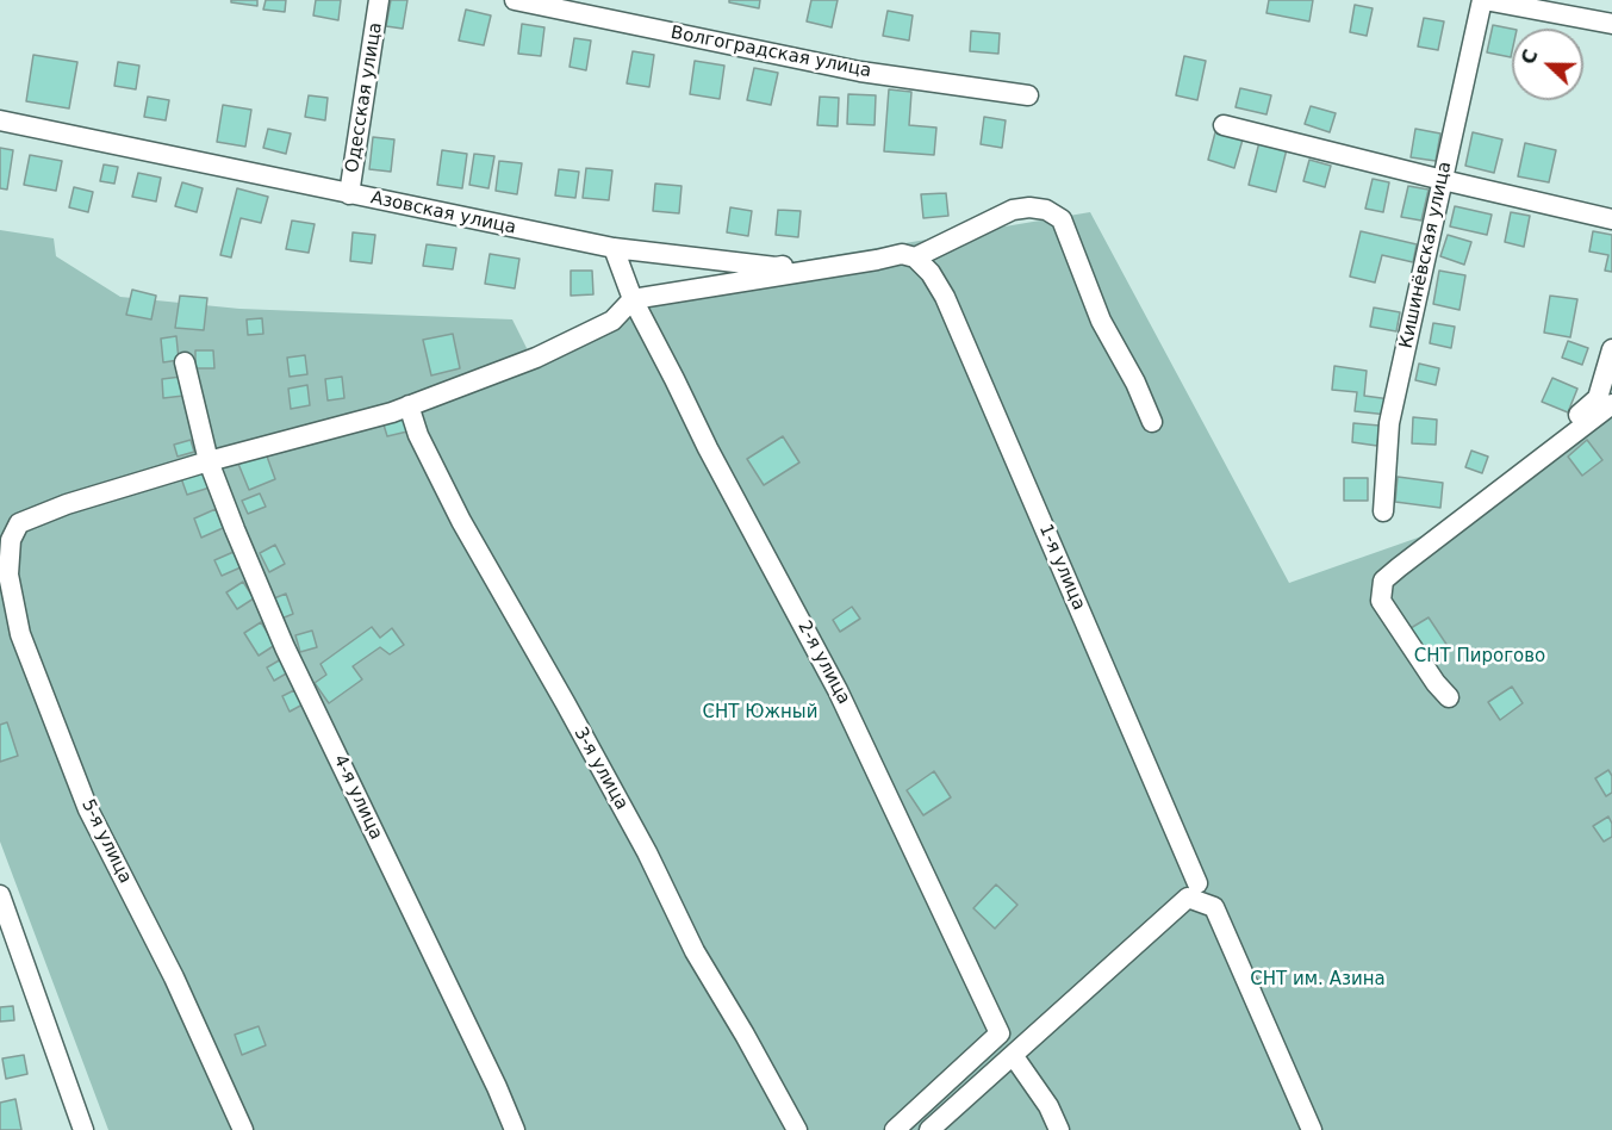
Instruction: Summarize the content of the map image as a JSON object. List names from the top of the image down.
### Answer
{
  "streets": {
    "street": [
      "Волгоградская улица",
      "Одесская улица",
      "Азовская улица",
      "Кишинёвская улица",
      "1-я улица",
      "2-я улица",
      "3-я улица",
      "4-я улица",
      "5-я улица"
    ]
  },
  "crossings": [
    ["Одесская улица", "Азовская улица"],
    ["Азовская улица", "2-я улица"],
    ["4-я улица", "5-я улица"]
  ],
  "parks": ["СНТ Пирогово", "СНТ Южный", "СНТ им. Азина"],
  "north": "left"
}
